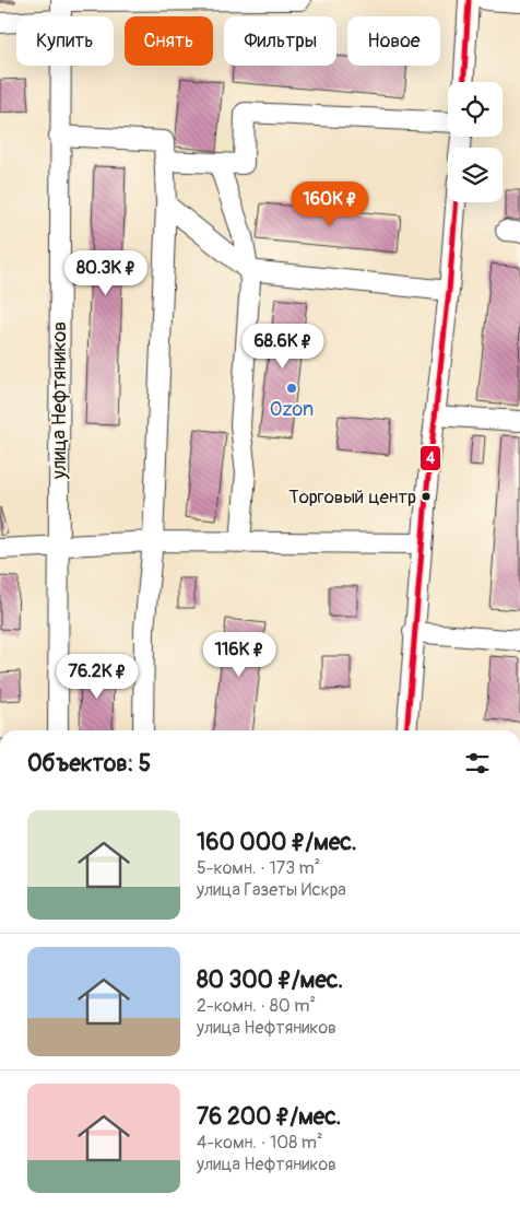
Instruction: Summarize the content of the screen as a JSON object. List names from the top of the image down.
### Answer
{
  "streets": {
    "street": ["улица Нефтяников"]
  },
  "places": ["Ozon", "Торговый центр"],
  "lines": ["transit line 4"],
  "page": {
    "chip": [
      "Купить",
      "Снять",
      "Фильтры",
      "Новое"
    ],
    "price": [
      "160K ₽",
      "80.3K ₽",
      "68.6K ₽",
      "116K ₽",
      "76.2K ₽"
    ],
    "heading": "Объектов: 5",
    "list": [
      {
        "name": "160 000 ₽/мес.",
        "note": "5-комн. · 173 m² · улица Газеты Искра"
      },
      {
        "name": "80 300 ₽/мес.",
        "note": "2-комн. · 80 m² · улица Нефтяников"
      },
      {
        "name": "76 200 ₽/мес.",
        "note": "4-комн. · 108 m² · улица Нефтяников"
      }
    ]
  }
}
